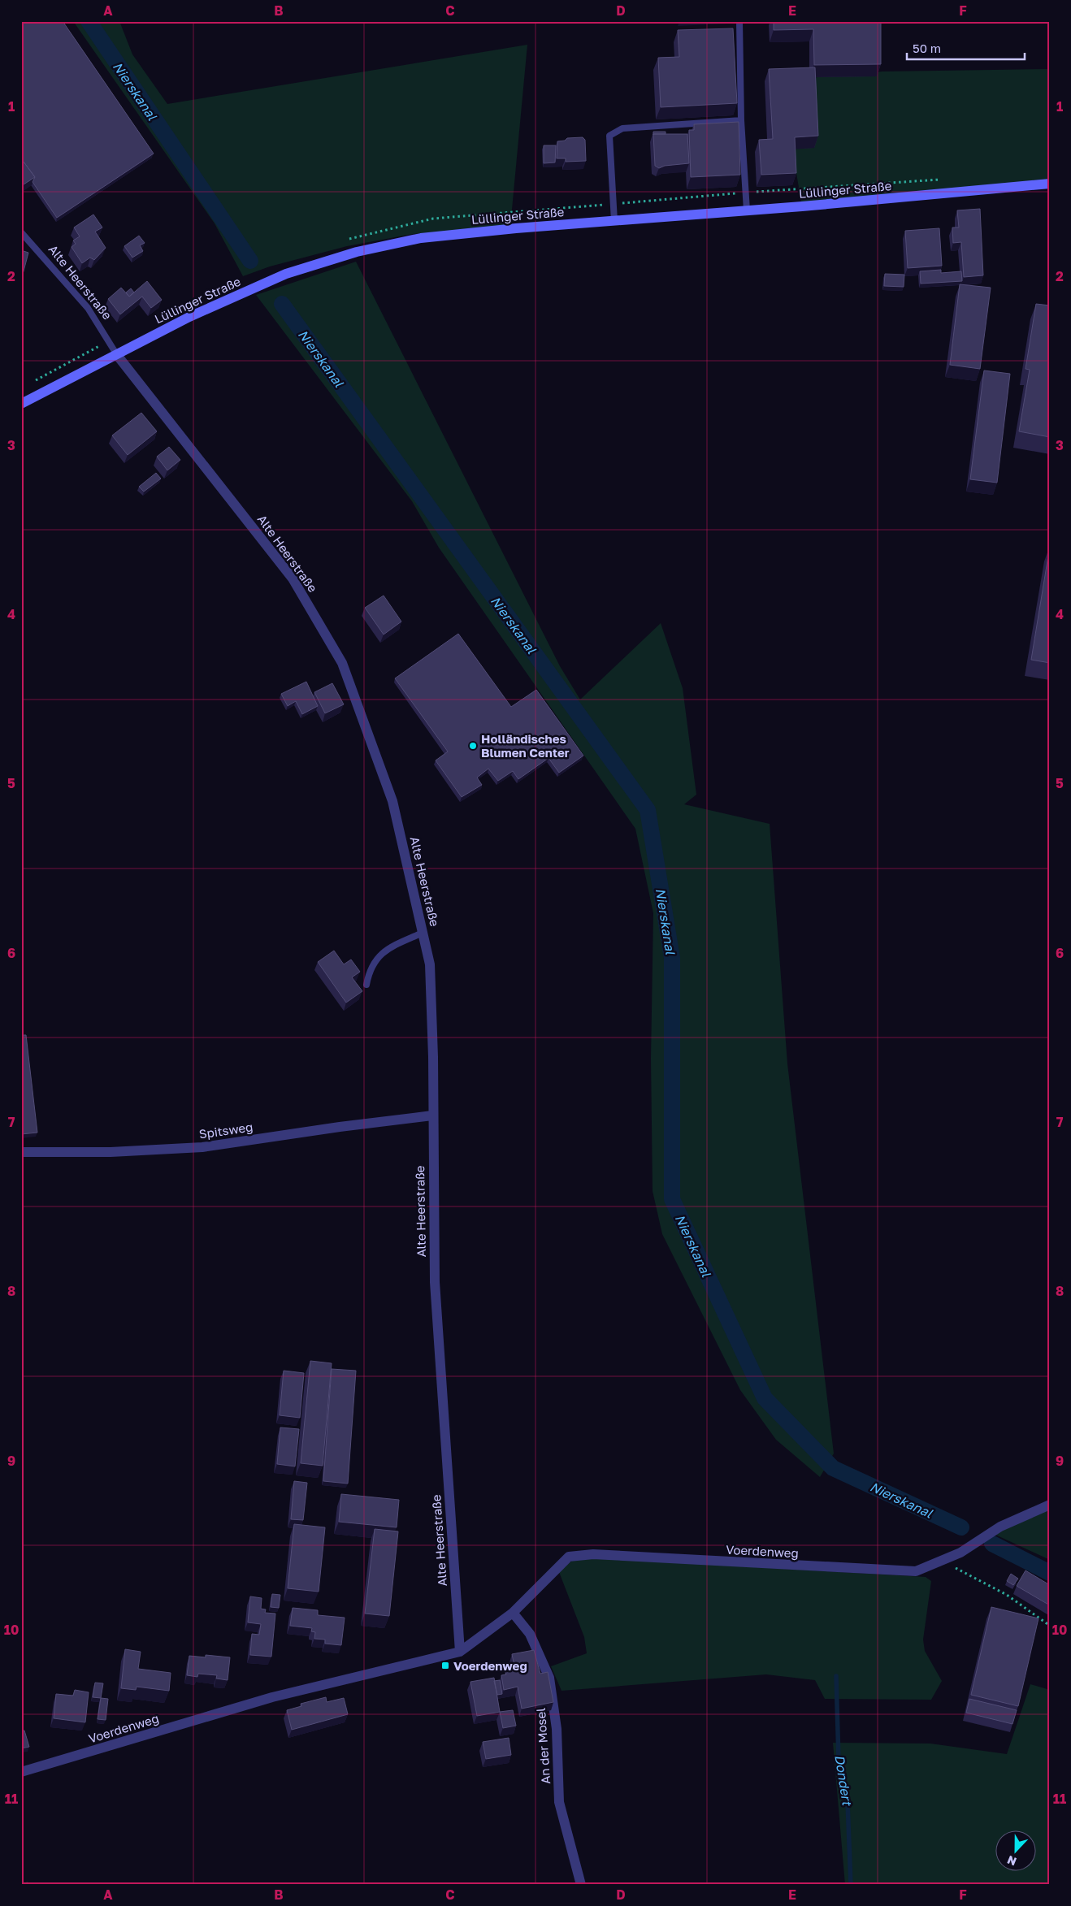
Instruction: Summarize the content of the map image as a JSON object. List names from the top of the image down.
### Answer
{
  "streets": {
    "street": [
      "Lüllinger Straße",
      "Alte Heerstraße",
      "Spitsweg",
      "Voerdenweg",
      "An der Mosel"
    ]
  },
  "crossings": [
    ["Lüllinger Straße", "Alte Heerstraße"],
    ["Alte Heerstraße", "Spitsweg"],
    ["Alte Heerstraße", "Voerdenweg"],
    ["Voerdenweg", "An der Mosel"]
  ],
  "water": ["Nierskanal", "Dondert"],
  "places": {
    "other": ["Holländisches Blumen Center"],
    "transit": ["Voerdenweg"]
  },
  "scale_bar": "50 m",
  "north": "bottom",
  "grid": {
    "columns": [
      "A",
      "B",
      "C",
      "D",
      "E",
      "F"
    ],
    "rows": [
      "1",
      "2",
      "3",
      "4",
      "5",
      "6",
      "7",
      "8",
      "9",
      "10",
      "11"
    ]
  }
}
